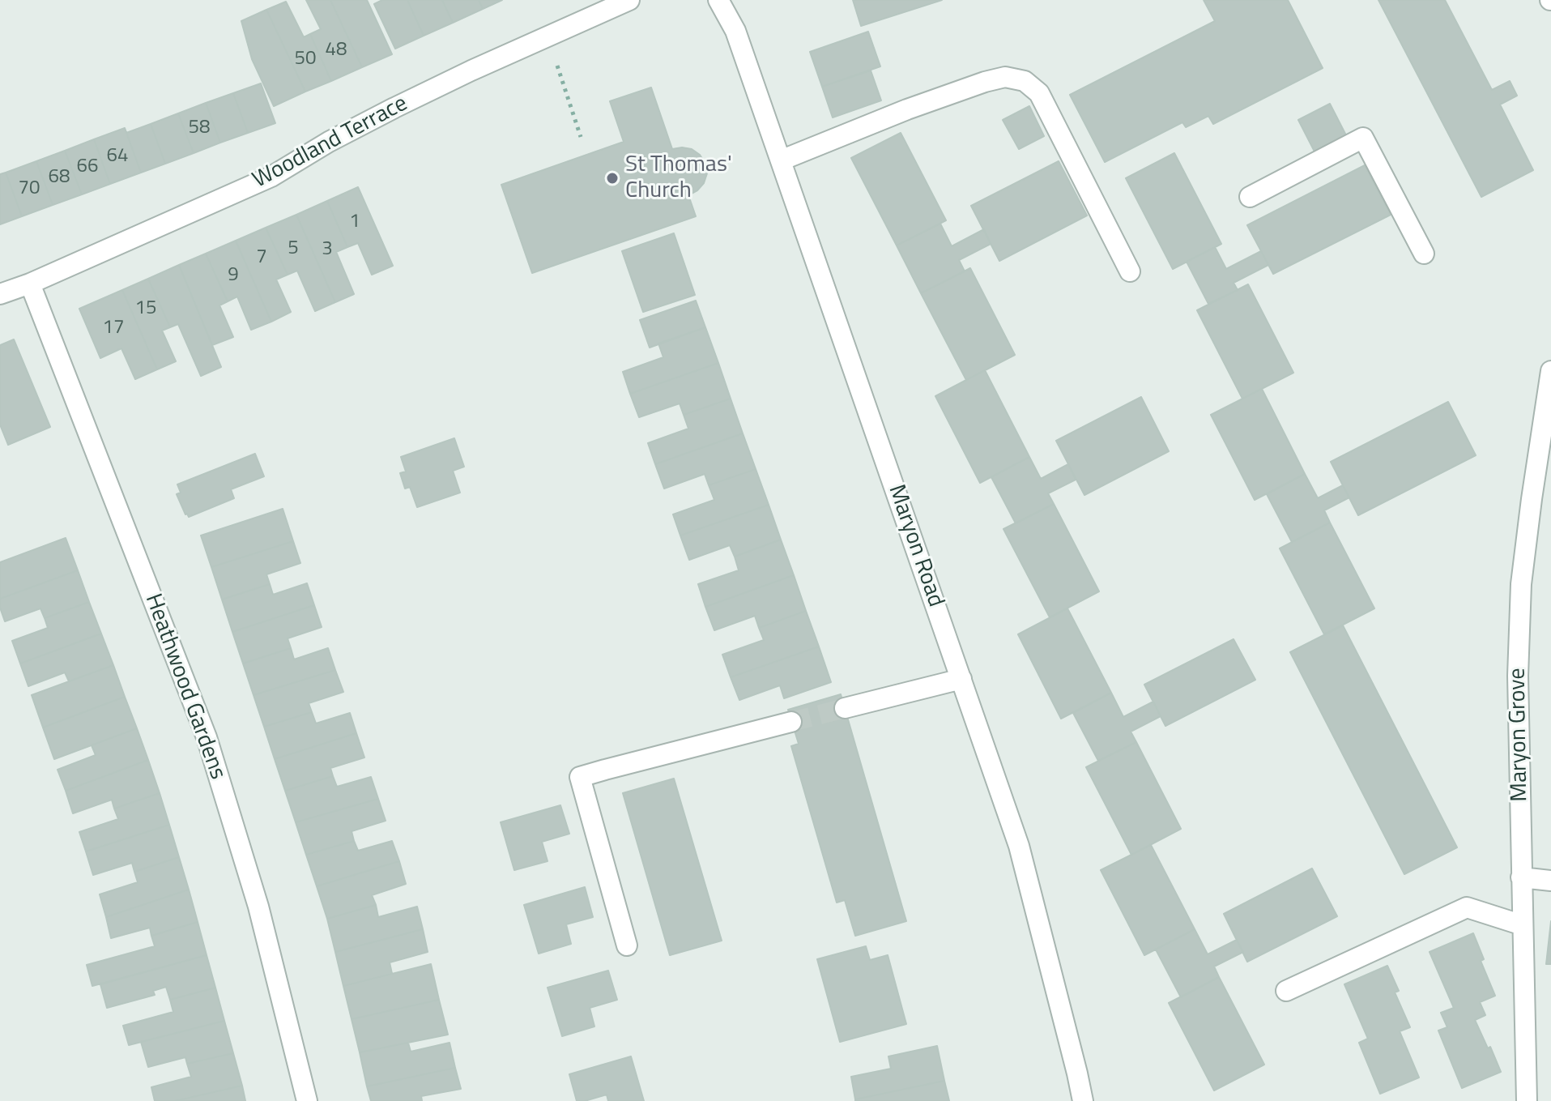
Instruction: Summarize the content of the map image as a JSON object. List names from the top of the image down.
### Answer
{
  "streets": {
    "street": [
      "Woodland Terrace",
      "Maryon Road",
      "Heathwood Gardens",
      "Maryon Grove"
    ]
  },
  "crossings": [
    ["Woodland Terrace", "Heathwood Gardens"]
  ],
  "places": ["St Thomas' Church"],
  "house_numbers": [
    "48",
    "50",
    "58",
    "64",
    "66",
    "68",
    "70",
    "1",
    "5",
    "3",
    "7",
    "9",
    "15",
    "17"
  ]
}
